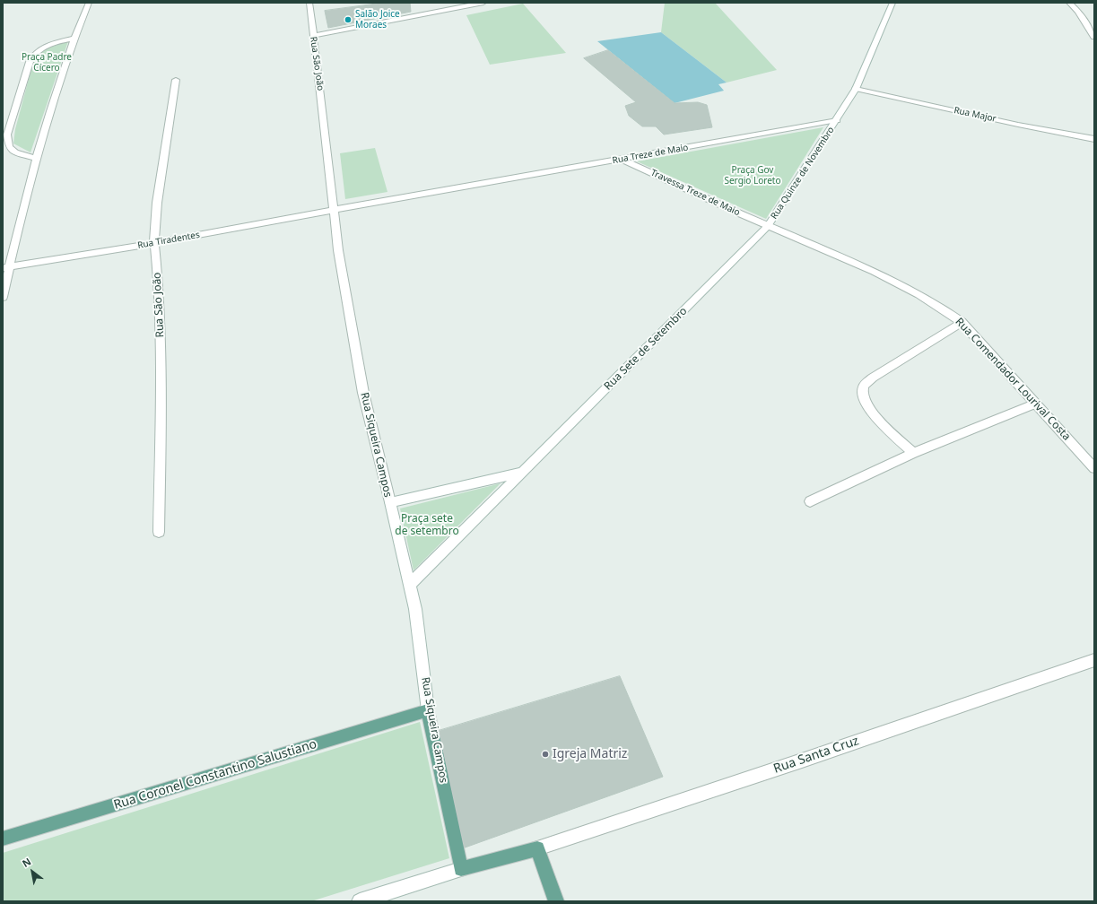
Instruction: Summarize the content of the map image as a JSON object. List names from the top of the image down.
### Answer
{
  "streets": {
    "main road": ["Rua Siqueira Campos", "Rua Coronel Constantino Salustiano"],
    "street": [
      "Rua São João",
      "Rua Major",
      "Rua Treze de Maio",
      "Rua Quinze de Novembro",
      "Travessa Treze de Maio",
      "Rua Tiradentes",
      "Rua Sete de Setembro",
      "Rua Comendador Lourival Costa",
      "Rua Santa Cruz"
    ]
  },
  "crossings": [
    ["Rua São João", "Rua Treze de Maio"],
    ["Rua São João", "Rua Tiradentes"],
    ["Rua São João", "Rua Siqueira Campos"],
    ["Rua Treze de Maio", "Rua Quinze de Novembro"],
    ["Rua Treze de Maio", "Travessa Treze de Maio"],
    ["Rua Treze de Maio", "Rua Tiradentes"],
    ["Rua Treze de Maio", "Rua Siqueira Campos"],
    ["Rua Quinze de Novembro", "Travessa Treze de Maio"],
    ["Rua Quinze de Novembro", "Rua Sete de Setembro"],
    ["Rua Quinze de Novembro", "Rua Comendador Lourival Costa"],
    ["Travessa Treze de Maio", "Rua Sete de Setembro"],
    ["Travessa Treze de Maio", "Rua Comendador Lourival Costa"],
    ["Rua Tiradentes", "Rua Siqueira Campos"],
    ["Rua Sete de Setembro", "Rua Comendador Lourival Costa"],
    ["Rua Sete de Setembro", "Rua Siqueira Campos"],
    ["Rua Siqueira Campos", "Rua Coronel Constantino Salustiano"]
  ],
  "parks": ["Praça Padre Cícero", "Praça Gov Sergio Loreto", "Praça sete de setembro"],
  "places": ["Salão Joice Moraes", "Igreja Matriz"],
  "north": "top left"
}
